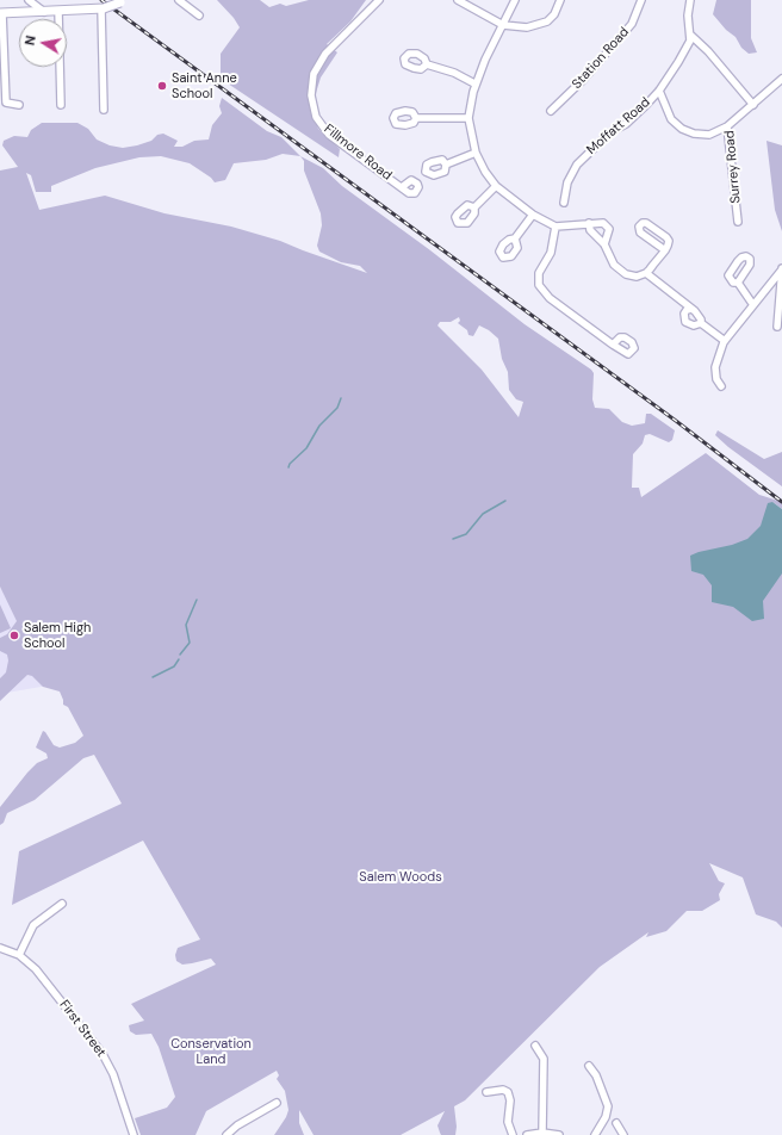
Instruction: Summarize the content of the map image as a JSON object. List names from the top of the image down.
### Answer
{
  "streets": {
    "street": [
      "Station Road",
      "Moffatt Road",
      "Fillmore Road",
      "Surrey Road",
      "First Street"
    ]
  },
  "parks": ["Salem Woods", "Conservation Land"],
  "places": ["Saint Anne School", "Salem High School"],
  "north": "left"
}
